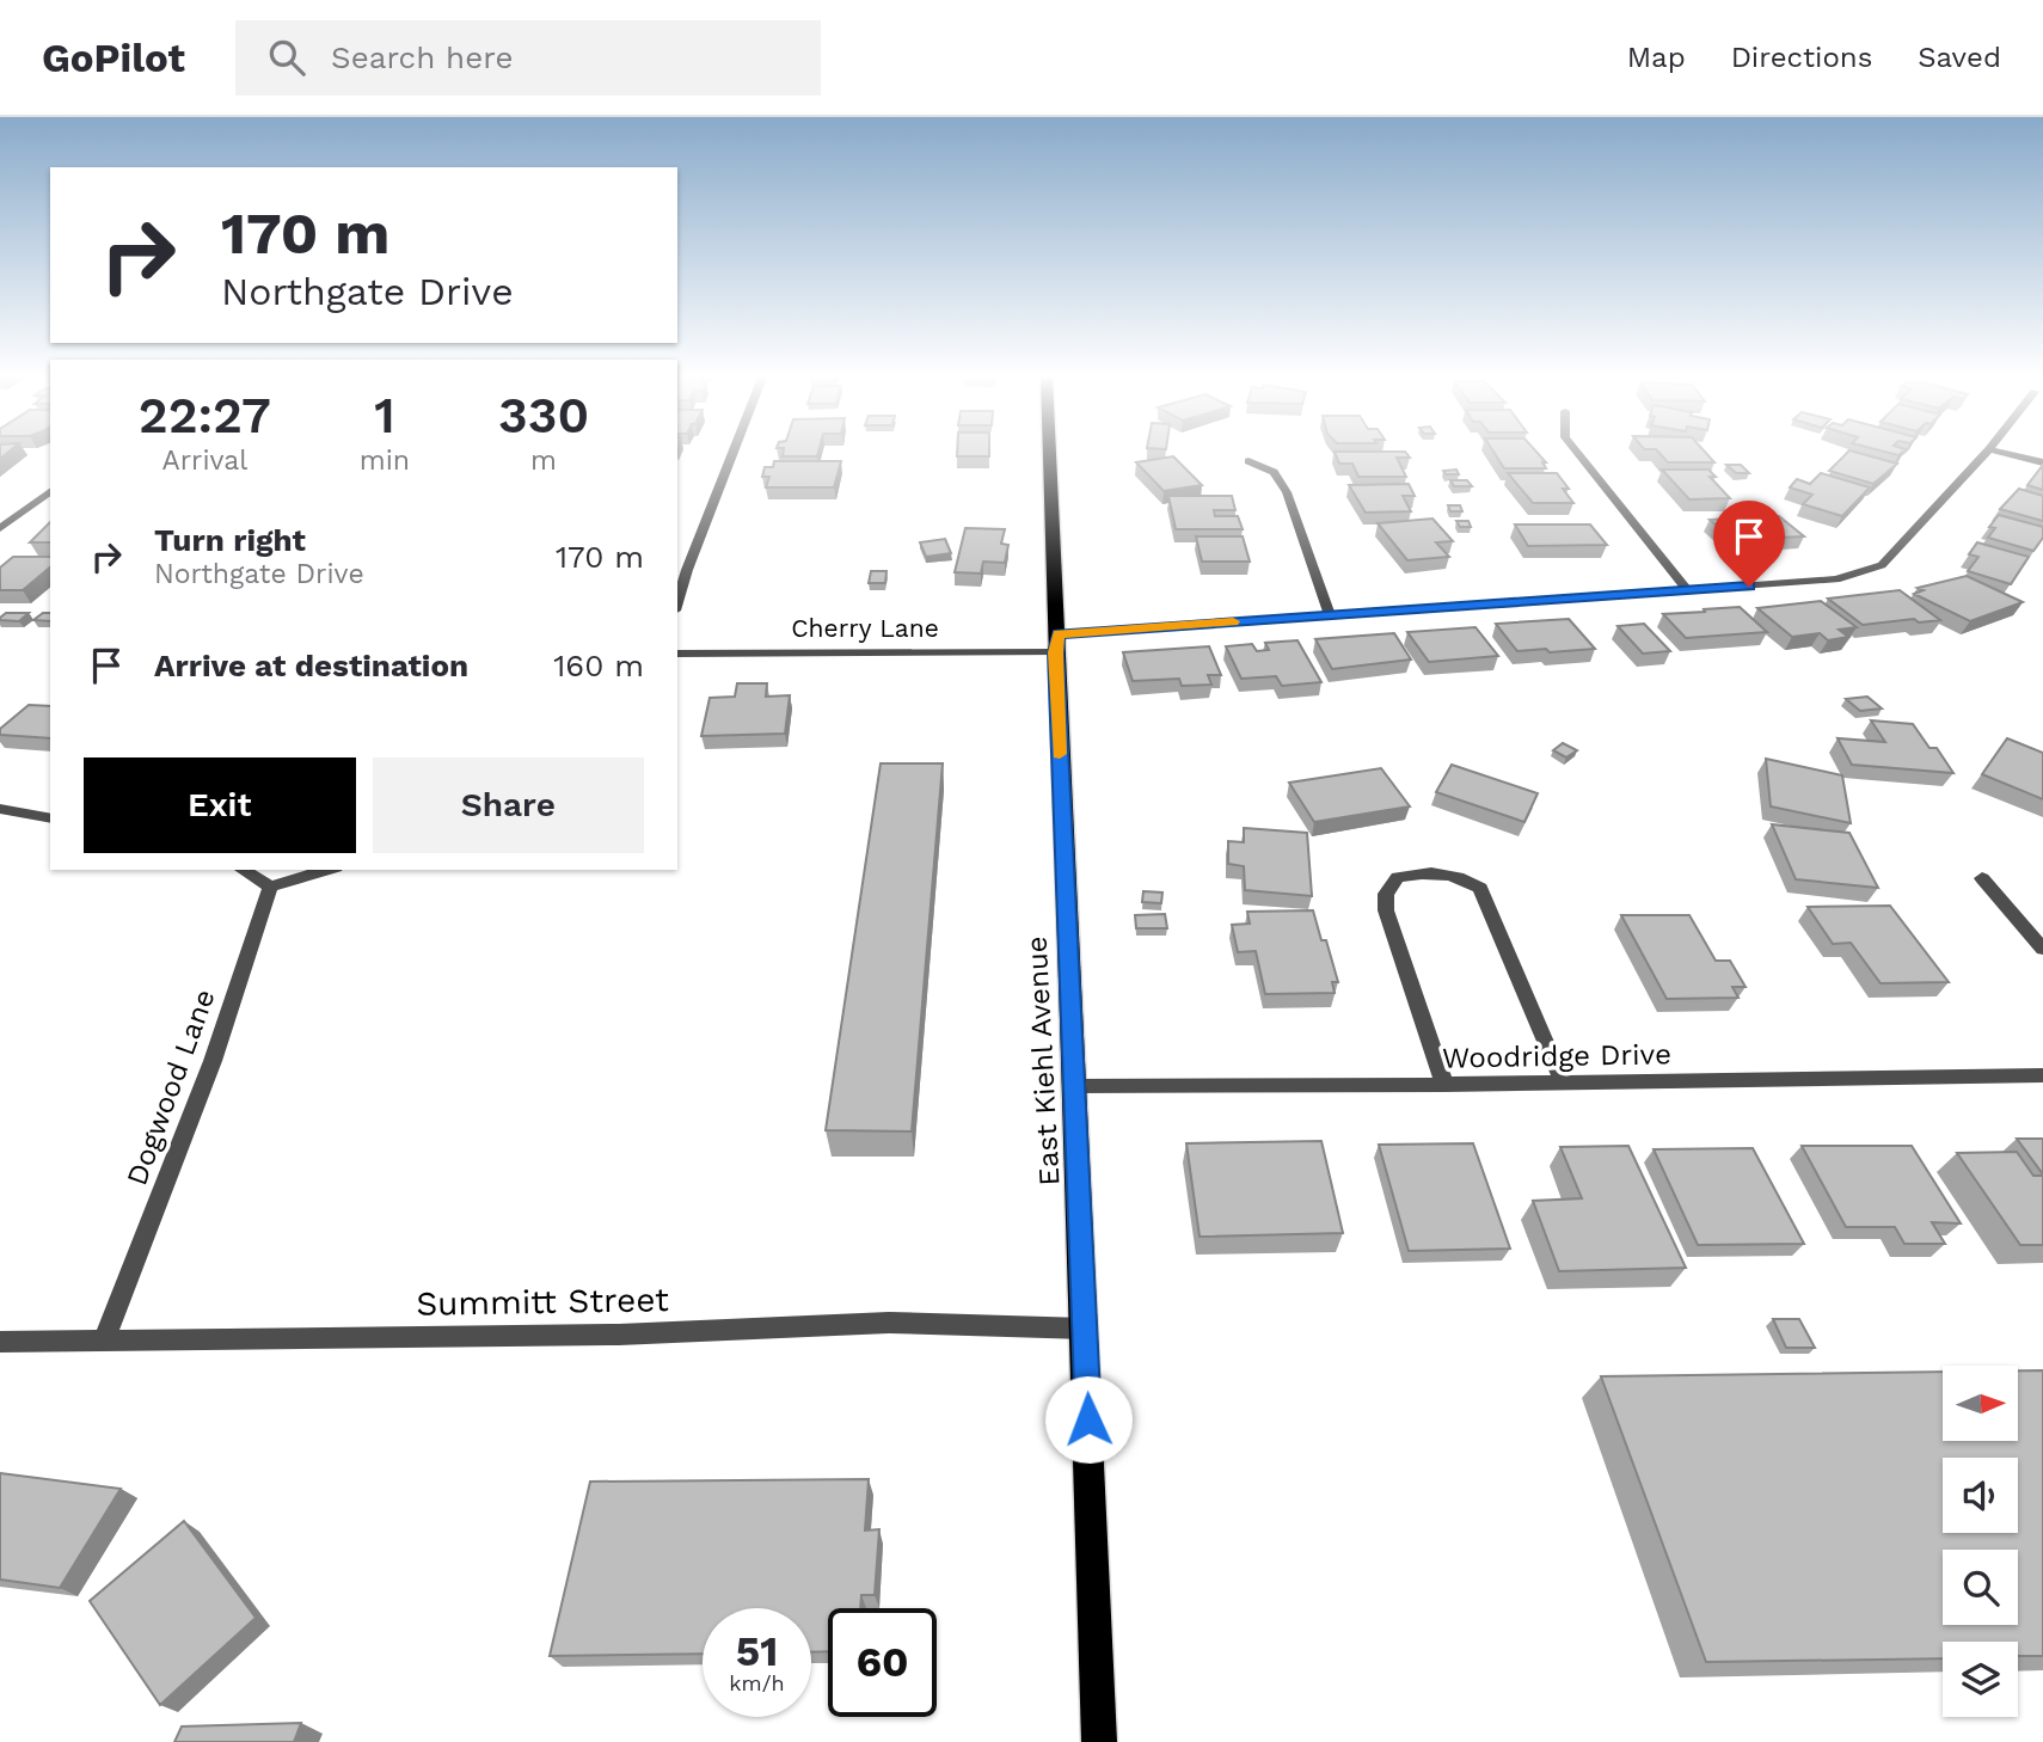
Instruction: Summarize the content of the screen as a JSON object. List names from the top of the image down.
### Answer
{
  "streets": {
    "main road": ["East Kiehl Avenue"],
    "street": [
      "Cherry Lane",
      "Woodridge Drive",
      "Dogwood Lane",
      "Summitt Street"
    ]
  },
  "crossings": [
    ["Cherry Lane", "East Kiehl Avenue"],
    ["Woodridge Drive", "East Kiehl Avenue"],
    ["East Kiehl Avenue", "Summitt Street"],
    ["Dogwood Lane", "Summitt Street"]
  ],
  "north": "right",
  "page": {
    "header": "GoPilot",
    "search": "Search here",
    "nav": ["Map", "Directions", "Saved"],
    "turn": ["170 m", "Northgate Drive"],
    "eta": [
      "22:27",
      "Arrival",
      "1",
      "min",
      "330",
      "m"
    ],
    "list": [
      {
        "name": "Turn right",
        "note": "Northgate Drive",
        "value": "170 m"
      },
      {
        "name": "Arrive at destination",
        "value": "160 m"
      }
    ],
    "buttons": ["Exit", "Share"],
    "speed": "51 km/h",
    "limit": "60"
  }
}
